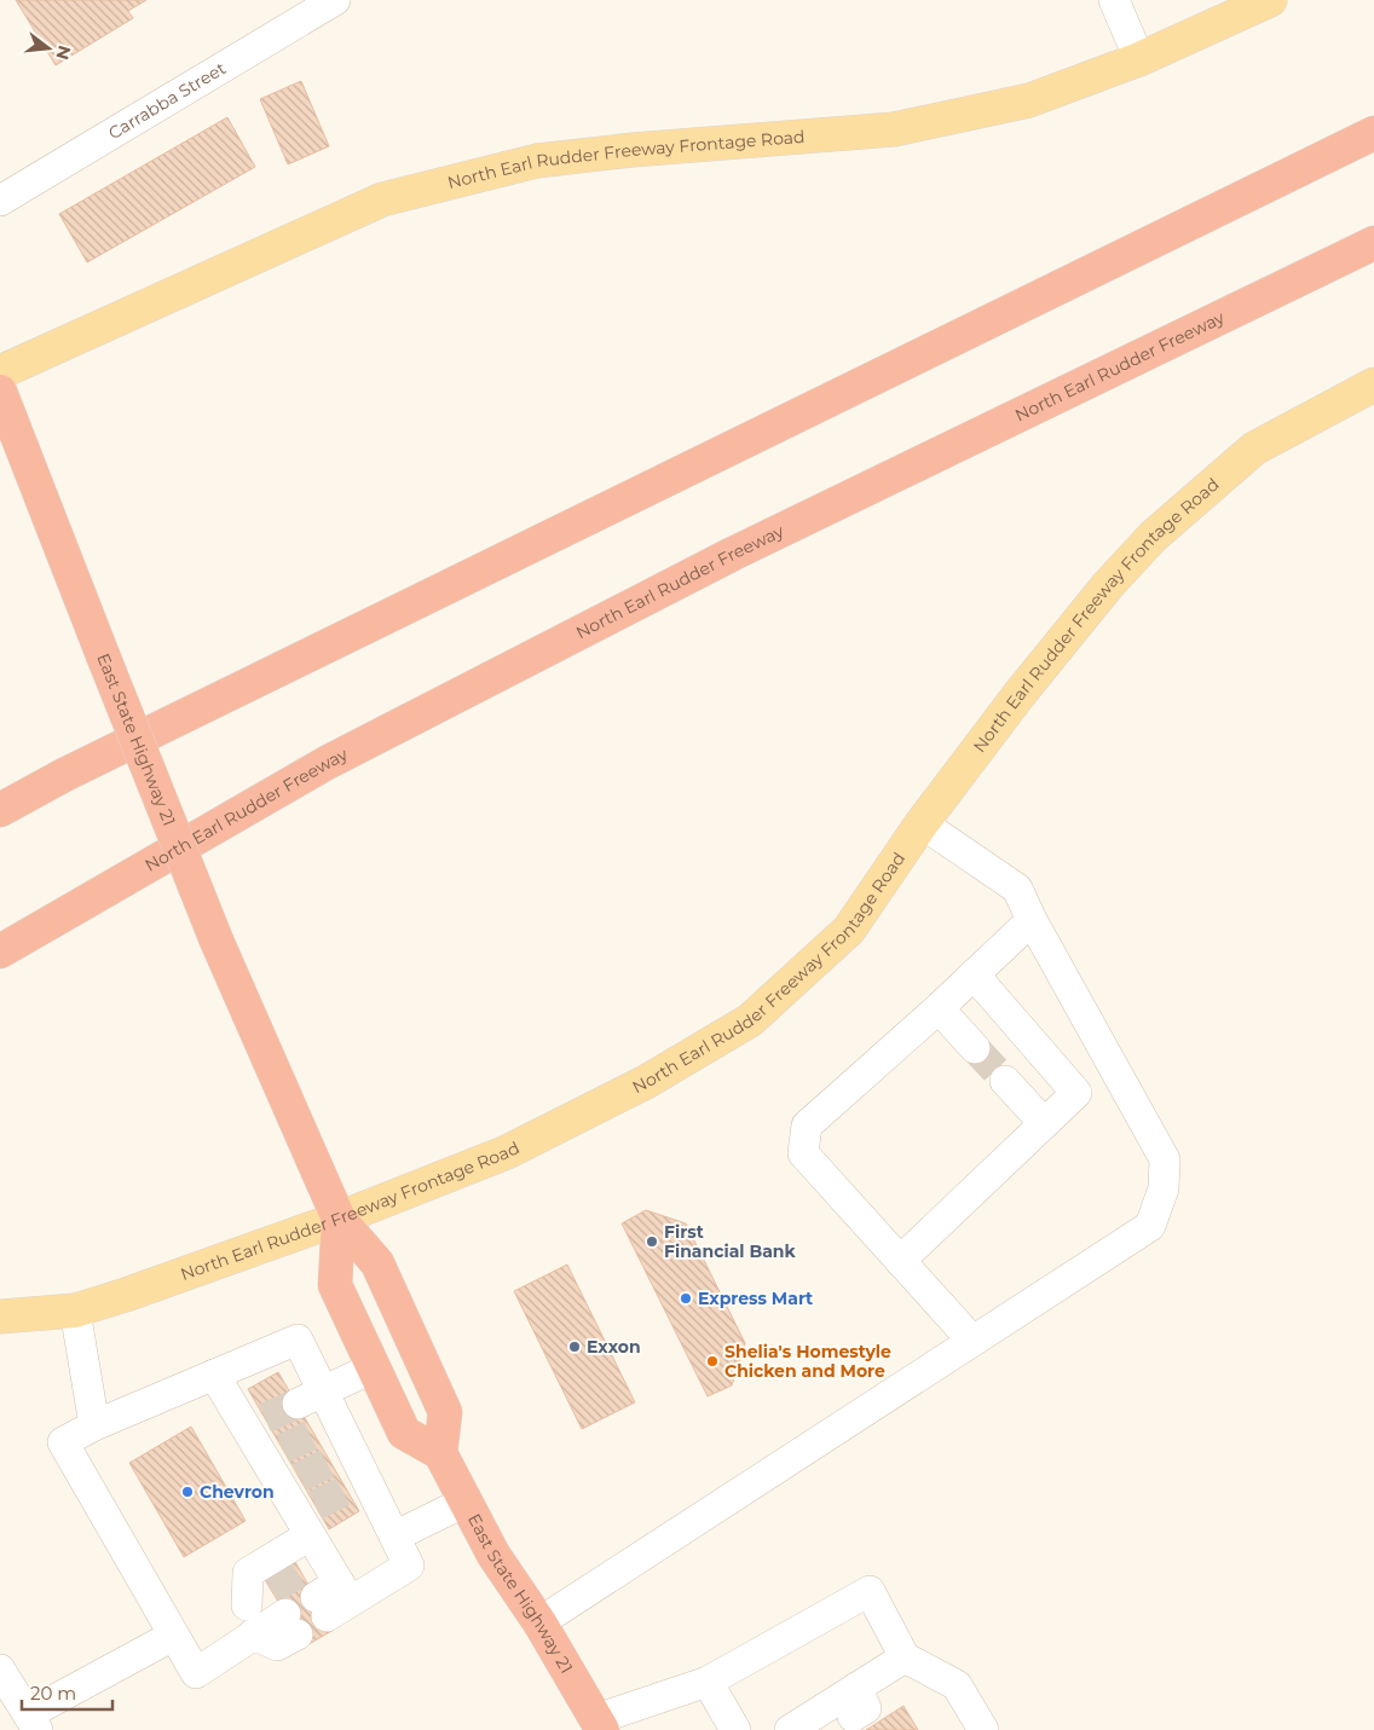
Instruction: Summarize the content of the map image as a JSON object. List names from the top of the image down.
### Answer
{
  "streets": {
    "highway": ["North Earl Rudder Freeway", "East State Highway 21"],
    "main road": ["North Earl Rudder Freeway Frontage Road"],
    "street": ["Carrabba Street"]
  },
  "crossings": [
    ["North Earl Rudder Freeway Frontage Road", "East State Highway 21"]
  ],
  "places": [
    "First Financial Bank",
    "Express Mart",
    "Exxon",
    "Shelia's Homestyle Chicken and More",
    "Chevron"
  ],
  "scale_bar": "20 m",
  "north": "right"
}
